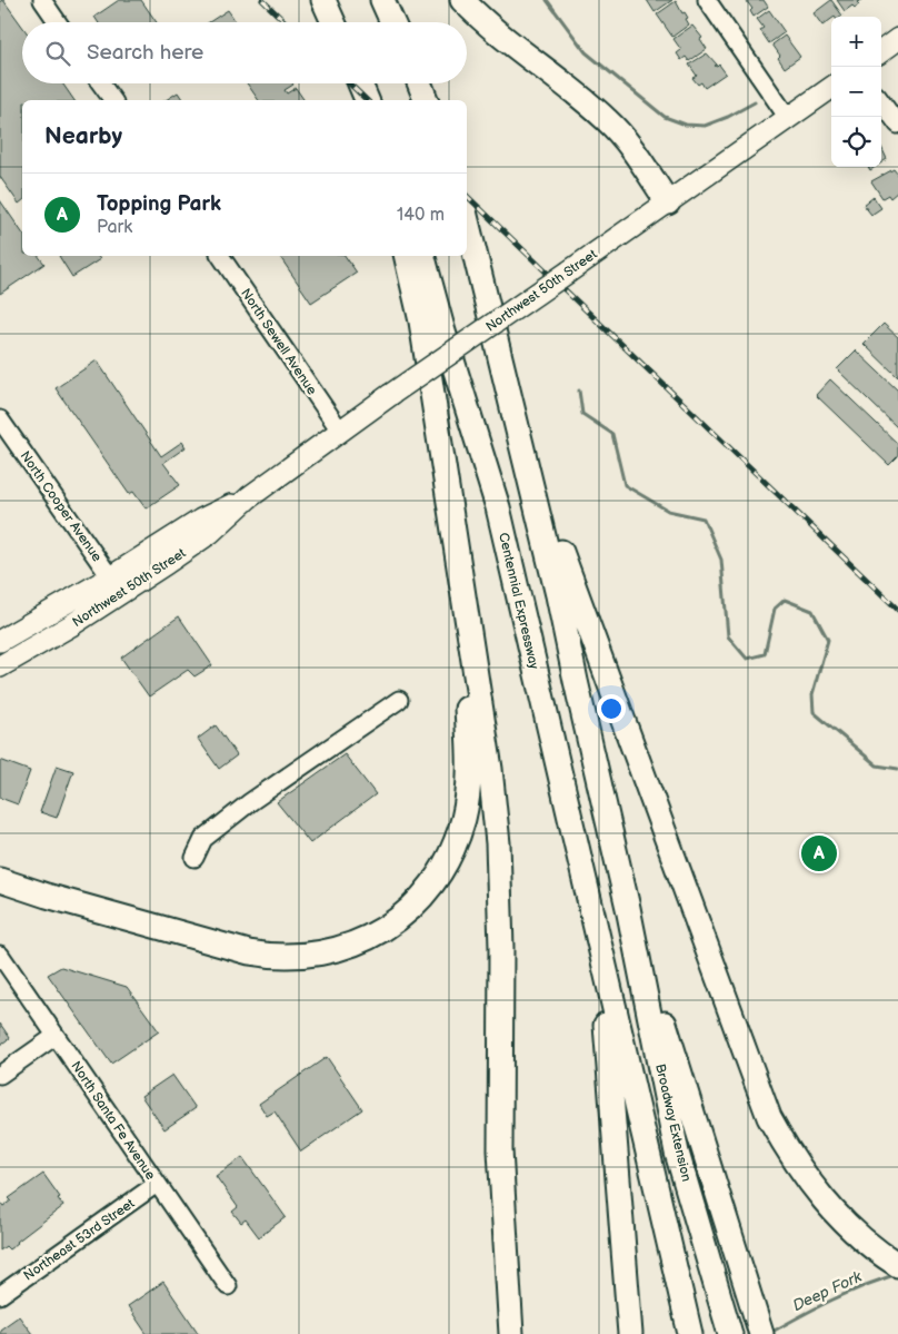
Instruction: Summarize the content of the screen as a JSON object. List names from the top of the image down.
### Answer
{
  "streets": {
    "highway": ["Centennial Expressway", "Broadway Extension"],
    "main road": ["Northwest 50th Street"],
    "street": [
      "North Sewell Avenue",
      "North Cooper Avenue",
      "North Santa Fe Avenue",
      "Northeast 53rd Street"
    ]
  },
  "crossings": [
    ["Northwest 50th Street", "North Sewell Avenue"],
    ["Northwest 50th Street", "North Cooper Avenue"],
    ["North Santa Fe Avenue", "Northeast 53rd Street"]
  ],
  "water": ["Deep Fork"],
  "page": {
    "map_buttons": ["+", "−"],
    "search": "Search here",
    "heading": "Nearby",
    "list": [
      {
        "mark": "A",
        "name": "Topping Park",
        "note": "Park",
        "value": "140 m"
      }
    ],
    "pins": "A"
  }
}
